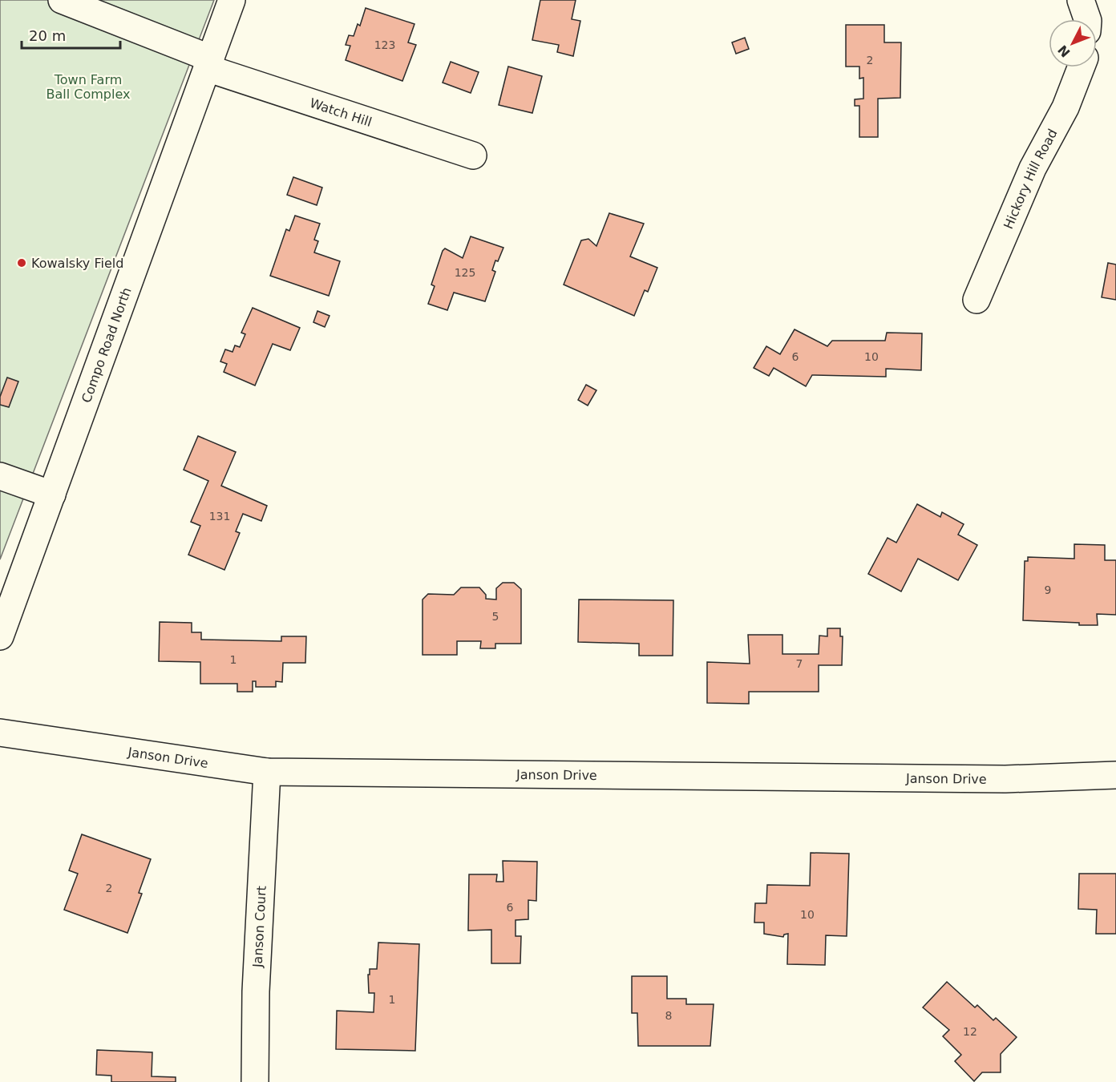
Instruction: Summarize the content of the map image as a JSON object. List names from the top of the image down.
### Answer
{
  "streets": {
    "street": [
      "Watch Hill",
      "Hickory Hill Road",
      "Compo Road North",
      "Janson Drive",
      "Janson Court"
    ]
  },
  "crossings": [
    ["Watch Hill", "Compo Road North"],
    ["Janson Drive", "Janson Court"]
  ],
  "parks": ["Town Farm Ball Complex"],
  "places": ["Kowalsky Field"],
  "house_numbers": [
    "123",
    "2",
    "125",
    "6",
    "10",
    "131",
    "9",
    "5",
    "1",
    "7",
    "2",
    "6",
    "10",
    "1",
    "8",
    "12"
  ],
  "scale_bar": "20 m",
  "north": "bottom left"
}
